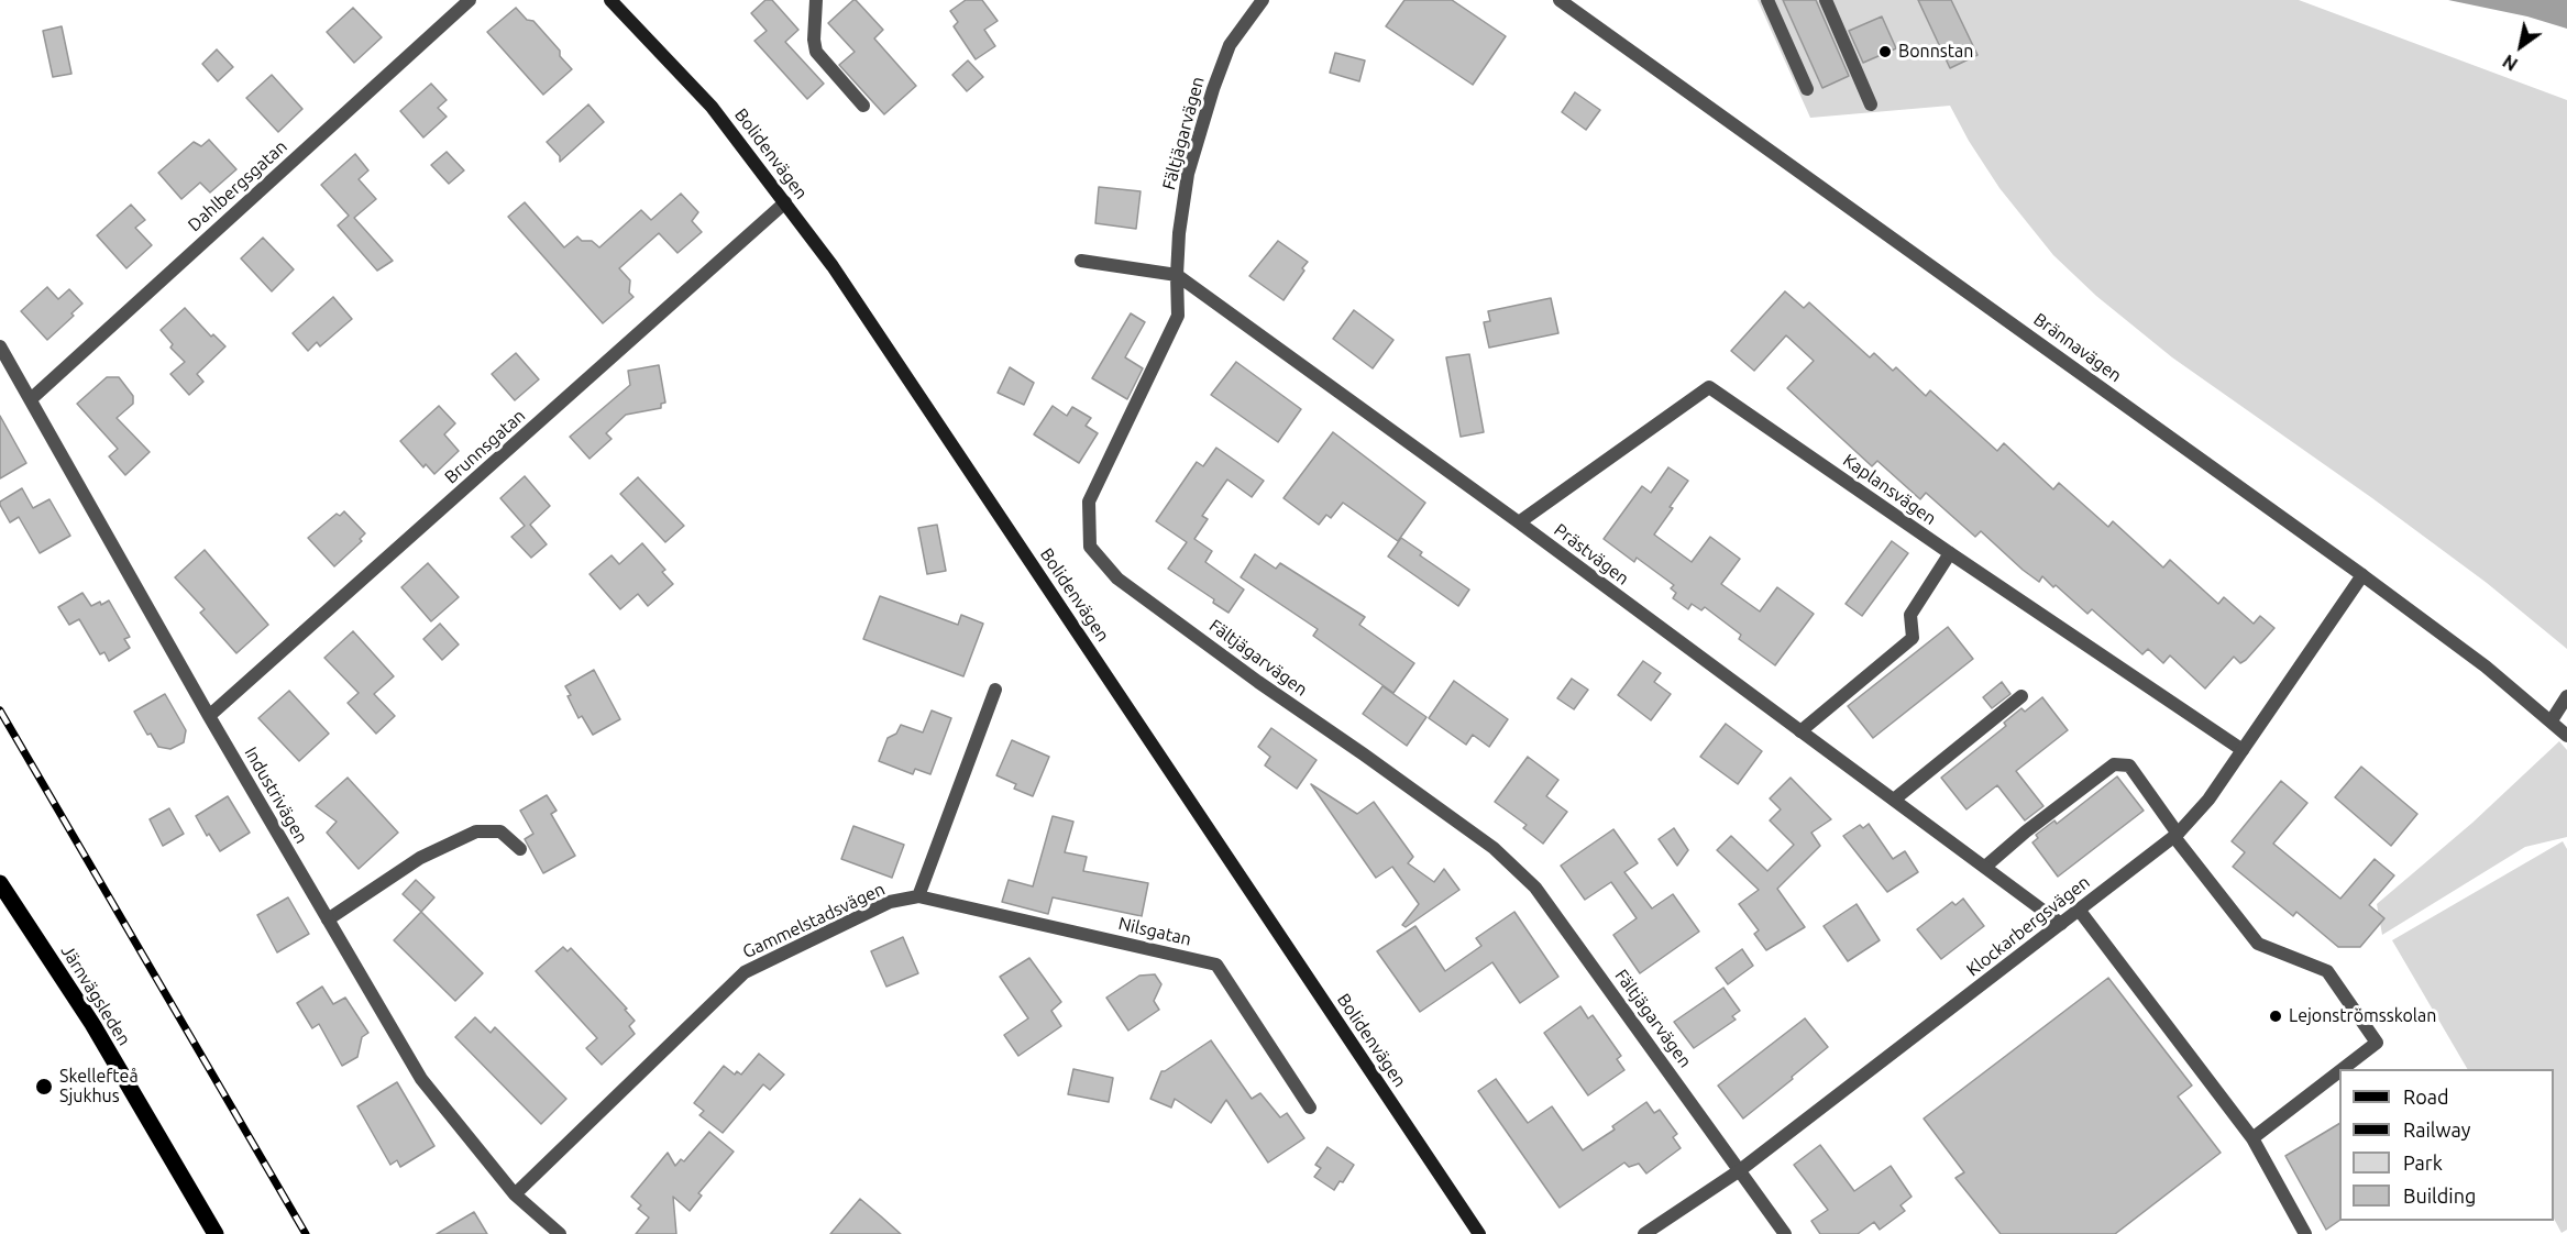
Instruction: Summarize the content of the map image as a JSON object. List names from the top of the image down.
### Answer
{
  "streets": {
    "main road": ["Bolidenvägen", "Järnvägsleden"],
    "street": [
      "Fältjägarvägen",
      "Dahlbergsgatan",
      "Brännavägen",
      "Brunnsgatan",
      "Kaplansvägen",
      "Prästvägen",
      "Industrivägen",
      "Gammelstadsvägen",
      "Klockarbergsvägen",
      "Nilsgatan"
    ]
  },
  "crossings": [
    ["Fältjägarvägen", "Prästvägen"],
    ["Fältjägarvägen", "Klockarbergsvägen"],
    ["Bolidenvägen", "Brunnsgatan"],
    ["Dahlbergsgatan", "Industrivägen"],
    ["Brännavägen", "Klockarbergsvägen"],
    ["Brunnsgatan", "Industrivägen"],
    ["Kaplansvägen", "Prästvägen"],
    ["Kaplansvägen", "Klockarbergsvägen"],
    ["Prästvägen", "Klockarbergsvägen"],
    ["Industrivägen", "Gammelstadsvägen"],
    ["Gammelstadsvägen", "Nilsgatan"]
  ],
  "places": ["Bonnstan", "Lejonströmsskolan", "Skellefteå Sjukhus"],
  "legend": [
    "Road",
    "Railway",
    "Park",
    "Building"
  ],
  "north": "bottom left"
}
